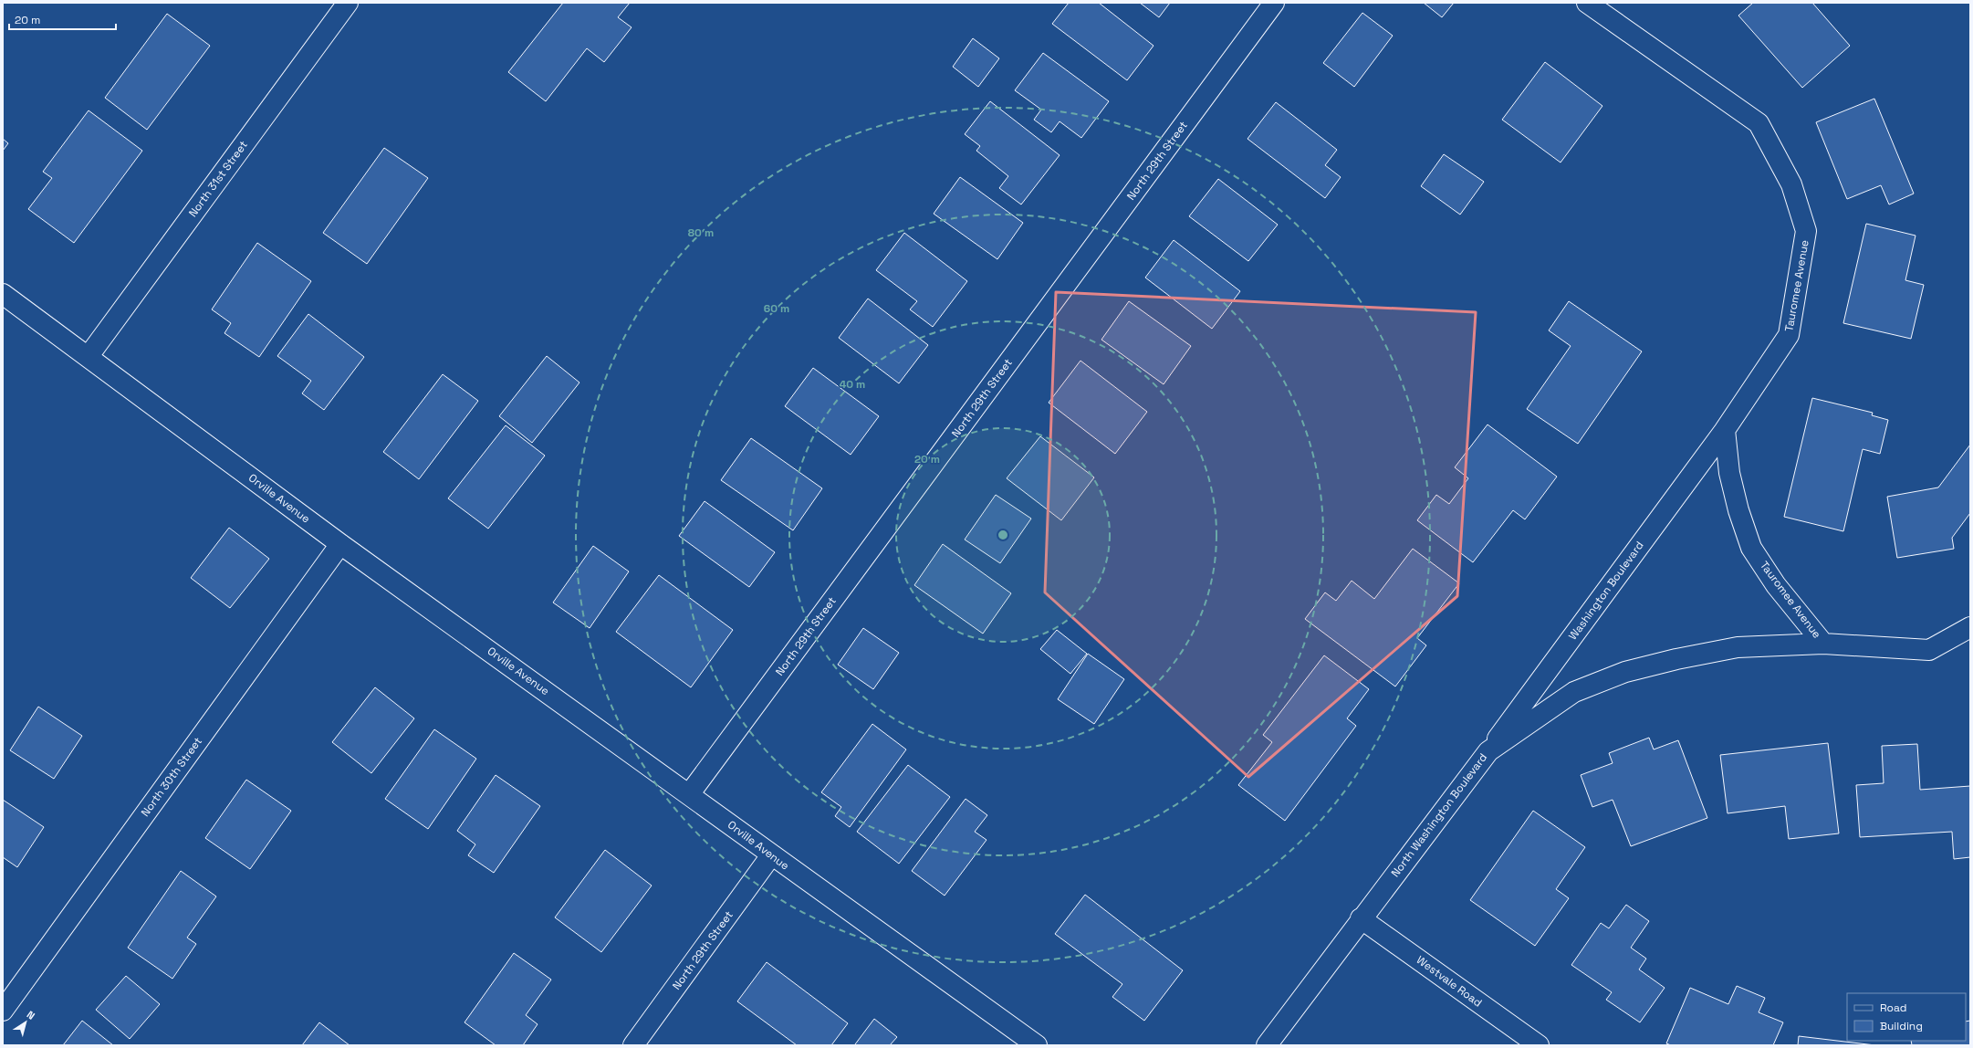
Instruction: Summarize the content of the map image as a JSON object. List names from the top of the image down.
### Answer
{
  "streets": {
    "street": [
      "North 29th Street",
      "North 31st Street",
      "Tauromee Avenue",
      "Orville Avenue",
      "Washington Boulevard",
      "North 30th Street",
      "North Washington Boulevard",
      "Westvale Road"
    ]
  },
  "crossings": [
    ["North 29th Street", "Orville Avenue"],
    ["North 31st Street", "Orville Avenue"],
    ["Tauromee Avenue", "Washington Boulevard"],
    ["Tauromee Avenue", "North Washington Boulevard"],
    ["Orville Avenue", "North 30th Street"],
    ["Washington Boulevard", "North Washington Boulevard"],
    ["North Washington Boulevard", "Westvale Road"]
  ],
  "legend": ["Road", "Building"],
  "scale_bar": "20 m",
  "north": "top right",
  "rings": [
    "80 m",
    "60 m",
    "40 m",
    "20 m"
  ]
}
